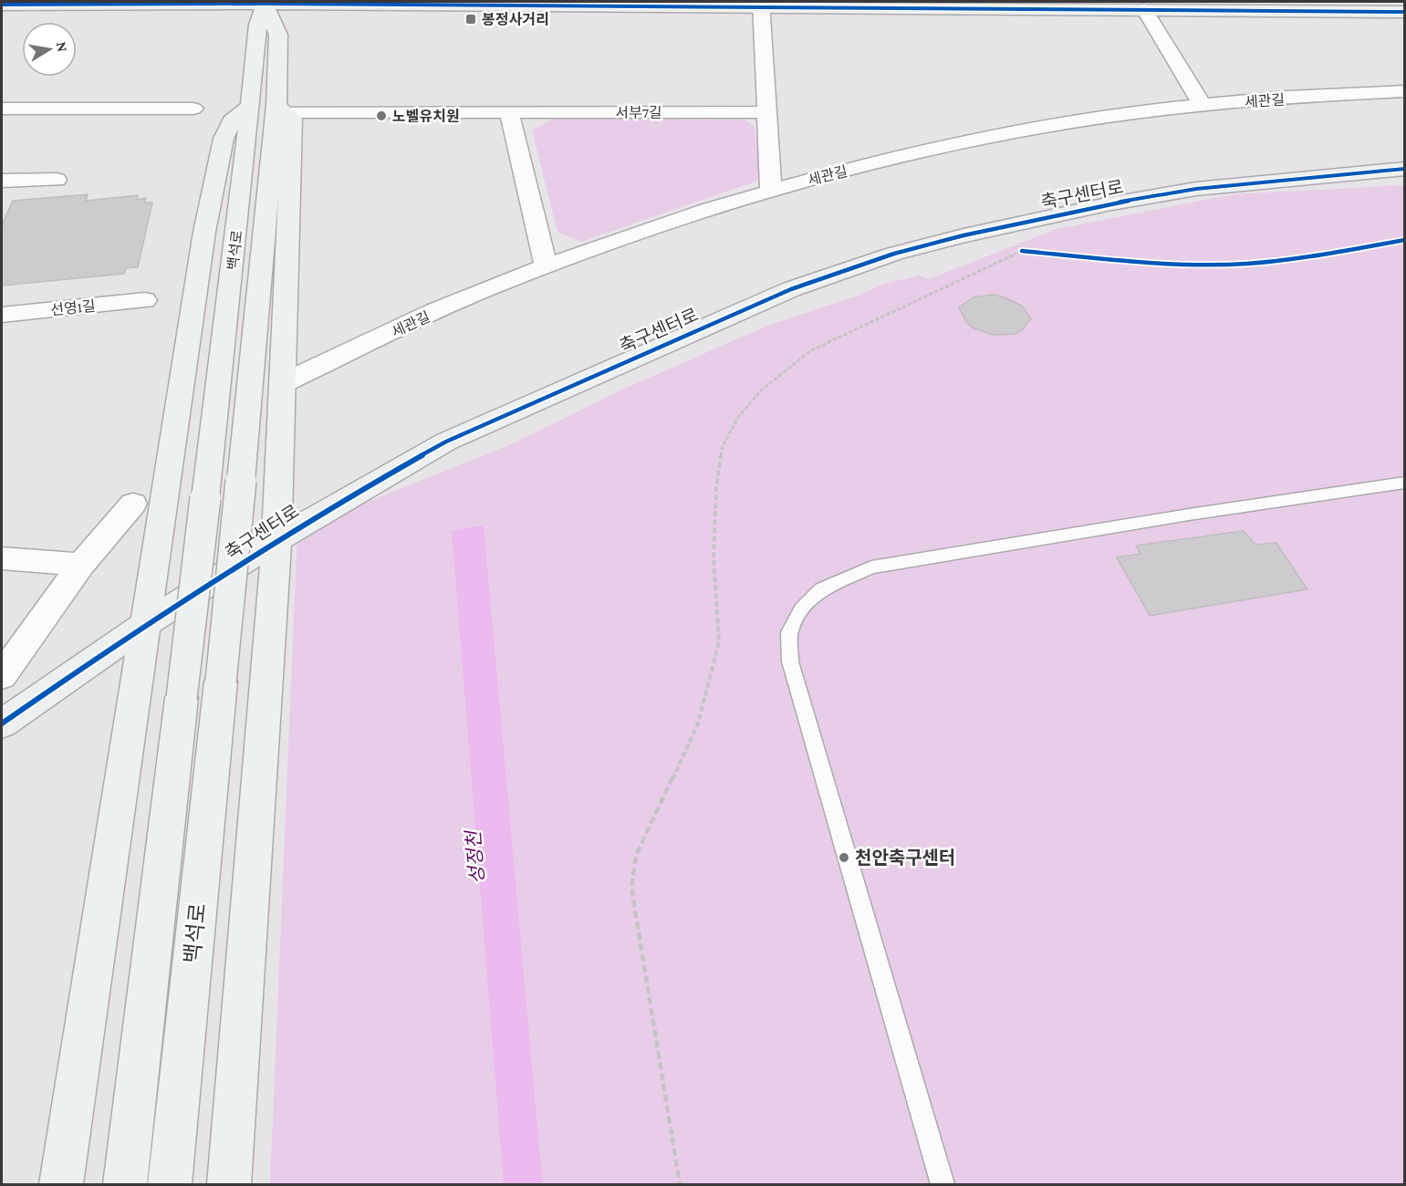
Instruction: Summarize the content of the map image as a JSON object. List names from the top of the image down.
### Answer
{
  "streets": {
    "main road": ["축구센터로", "백석로"],
    "street": ["세관길", "서부7길", "선영1길"]
  },
  "crossings": [
    ["서부7길", "백석로"]
  ],
  "water": ["성정천"],
  "places": {
    "transit": ["봉정사거리"],
    "other": ["노벨유치원", "천안축구센터"]
  },
  "north": "right"
}
